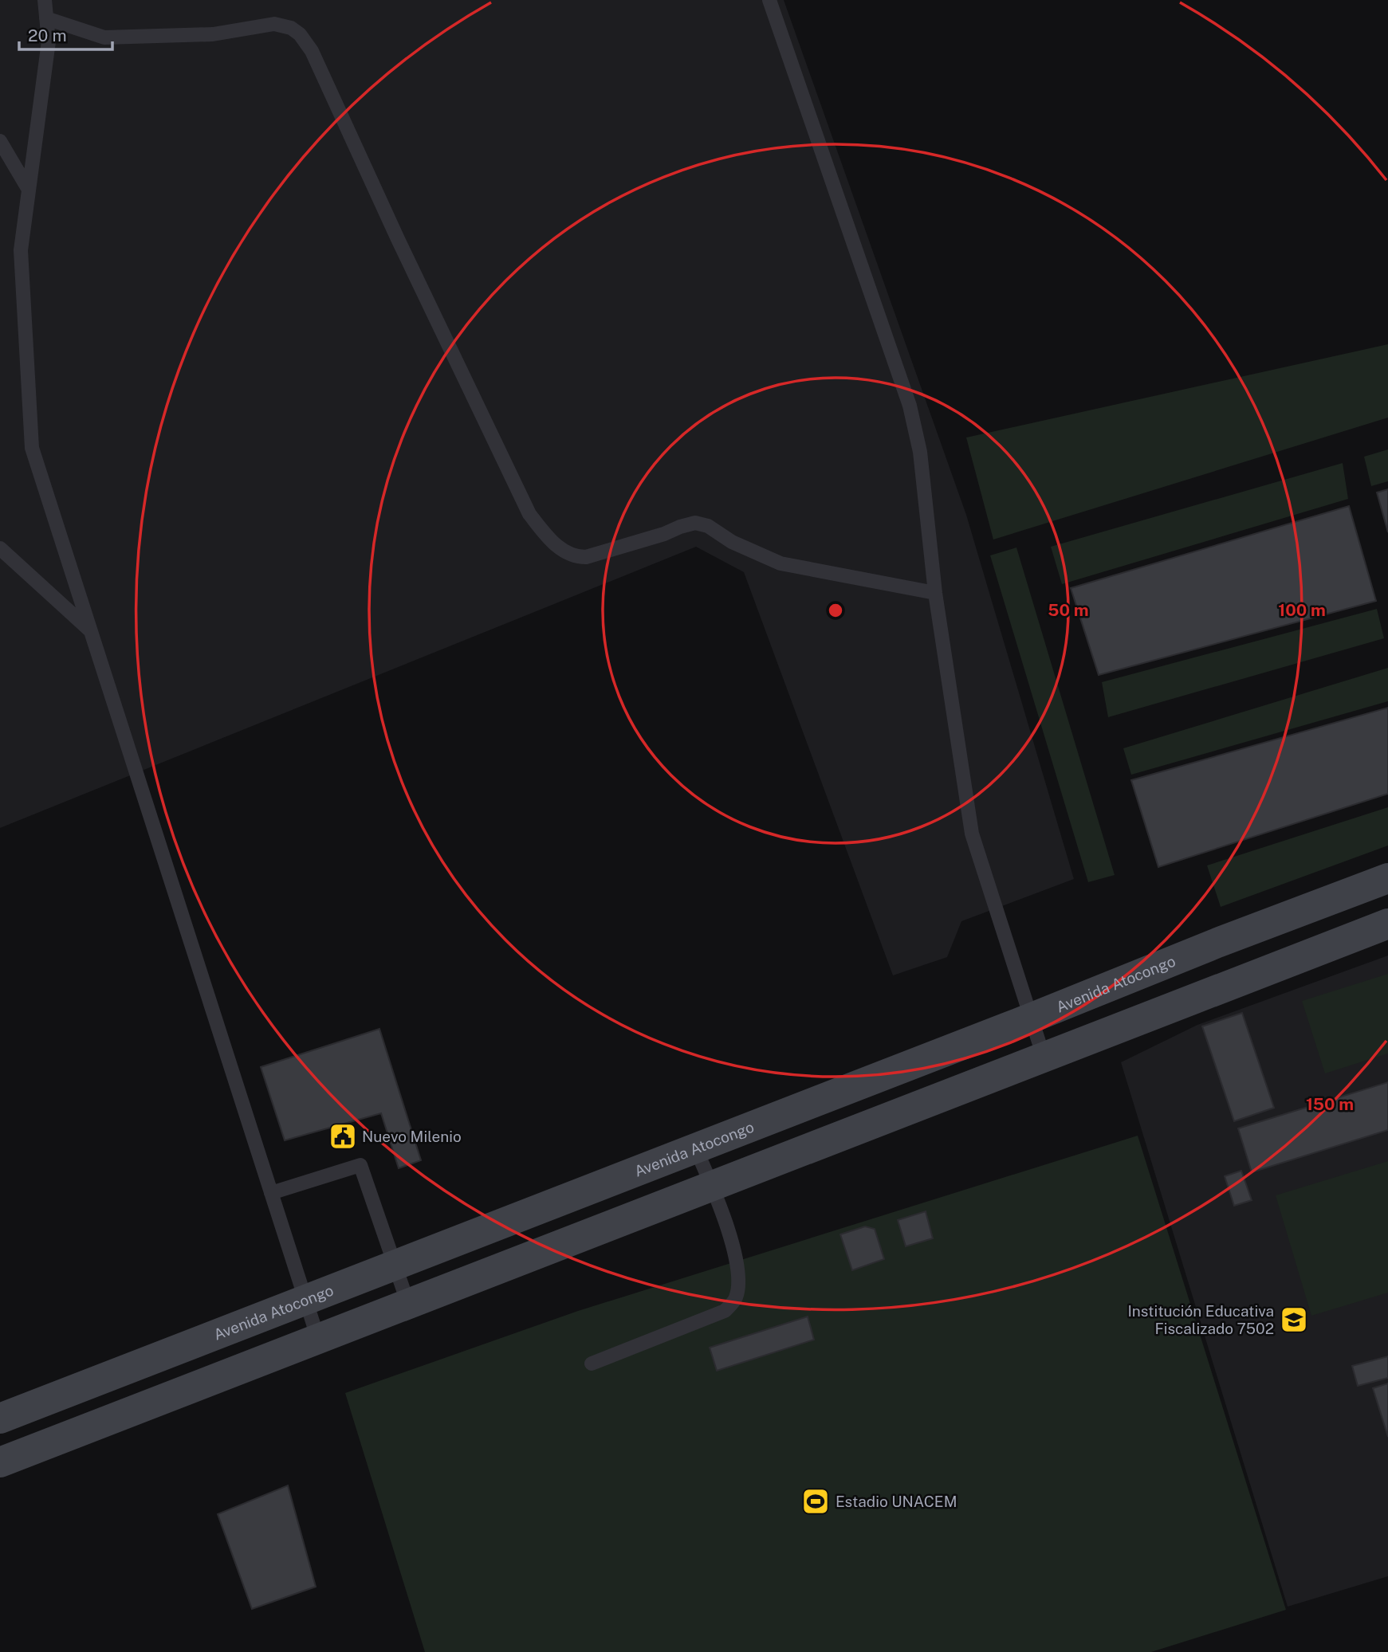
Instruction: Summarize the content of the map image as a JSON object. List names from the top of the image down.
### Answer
{
  "streets": {
    "main road": ["Avenida Atocongo"]
  },
  "places": {
    "public building": ["Nuevo Milenio"],
    "school or university": ["Institución Educativa Fiscalizado 7502"],
    "sports": ["Estadio UNACEM"]
  },
  "scale_bar": "20 m",
  "rings": ["50 m", "100 m", "150 m"]
}
